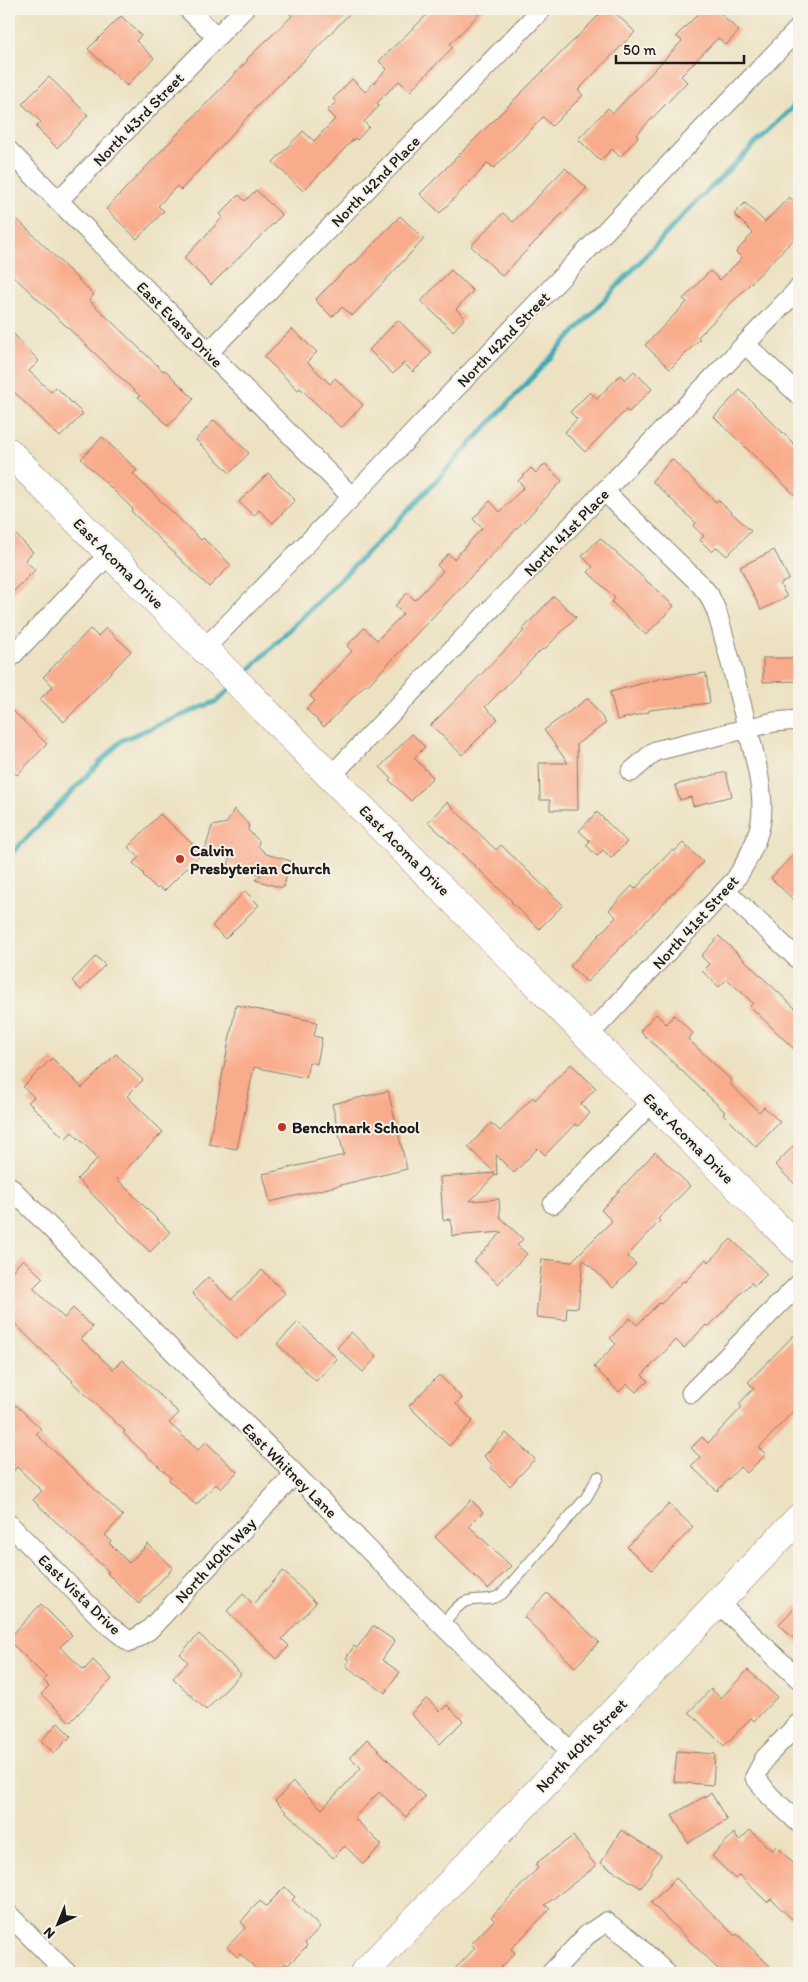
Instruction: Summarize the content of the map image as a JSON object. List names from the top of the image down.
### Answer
{
  "streets": {
    "street": [
      "North 43rd Street",
      "North 42nd Place",
      "East Evans Drive",
      "North 42nd Street",
      "North 41st Place",
      "East Acoma Drive",
      "North 41st Street",
      "East Whitney Lane",
      "North 40th Way",
      "East Vista Drive",
      "North 40th Street"
    ]
  },
  "crossings": [
    ["North 43rd Street", "East Evans Drive"],
    ["North 42nd Place", "East Evans Drive"],
    ["East Evans Drive", "North 42nd Street"],
    ["North 42nd Street", "East Acoma Drive"],
    ["North 41st Place", "East Acoma Drive"],
    ["North 41st Place", "North 41st Street"],
    ["East Acoma Drive", "North 41st Street"],
    ["East Whitney Lane", "North 40th Way"],
    ["East Whitney Lane", "North 40th Street"],
    ["North 40th Way", "East Vista Drive"]
  ],
  "places": ["Calvin Presbyterian Church", "Benchmark School"],
  "scale_bar": "50 m",
  "north": "bottom left"
}
